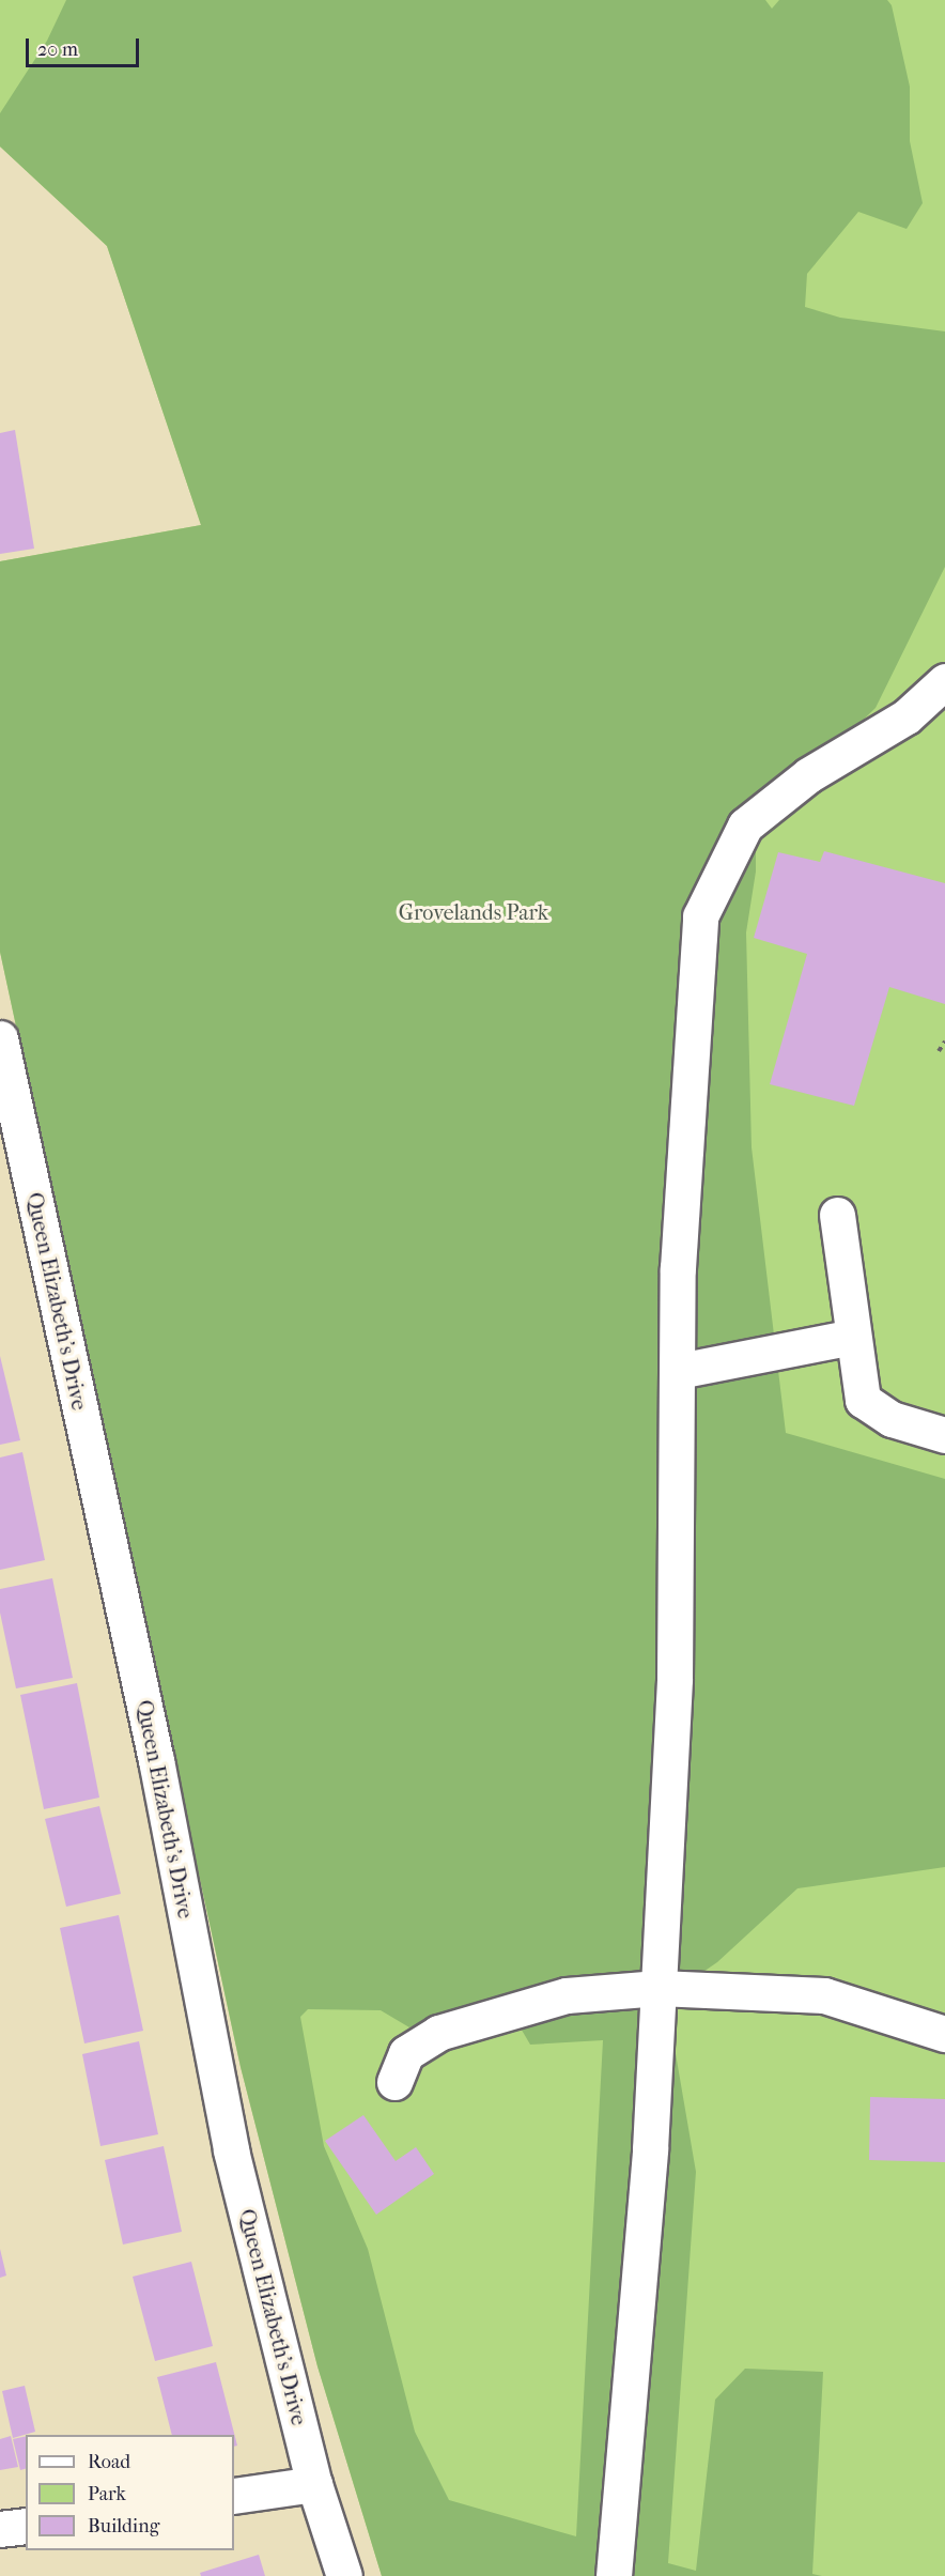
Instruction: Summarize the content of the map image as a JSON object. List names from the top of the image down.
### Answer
{
  "streets": {
    "street": ["Queen Elizabeth's Drive"]
  },
  "parks": ["Grovelands Park"],
  "legend": ["Road", "Park", "Building"],
  "scale_bar": "20 m"
}
